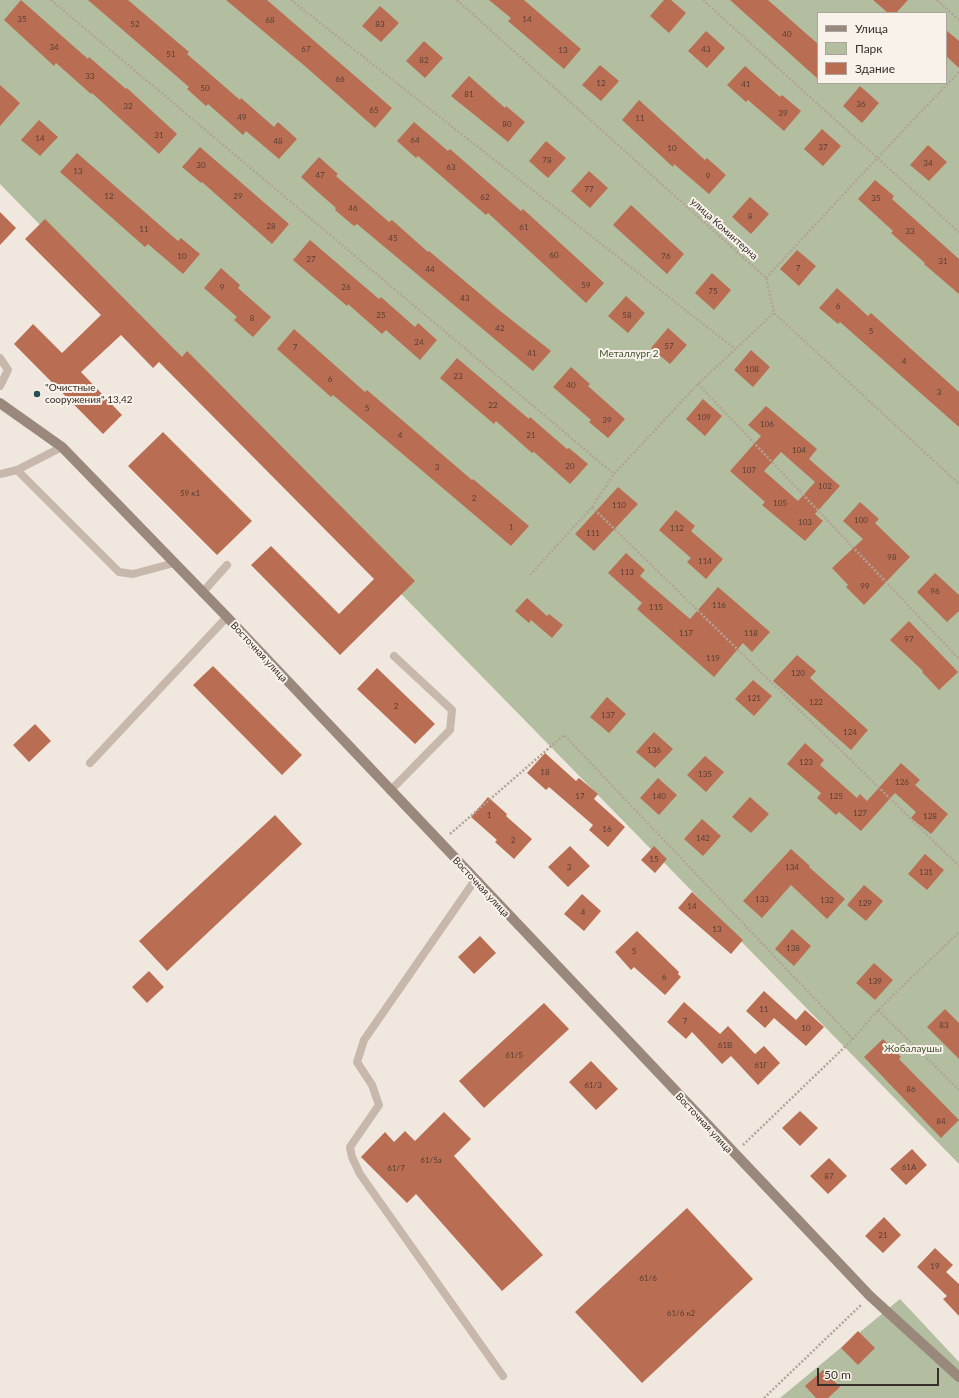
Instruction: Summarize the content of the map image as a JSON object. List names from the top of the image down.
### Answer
{
  "streets": {
    "main road": ["Восточная улица"],
    "path": ["улица Коминтерна"]
  },
  "parks": ["Металлург 2", "Жобалаушы"],
  "places": ["\"Очистные сооружения\" 13,42"],
  "house_numbers": [
    "35",
    "14",
    "68",
    "52",
    "83",
    "40",
    "34",
    "67",
    "43",
    "13",
    "51",
    "82",
    "33",
    "66",
    "12",
    "41",
    "50",
    "81",
    "36",
    "32",
    "65",
    "39",
    "49",
    "11",
    "80",
    "31",
    "14",
    "64",
    "48",
    "37",
    "10",
    "78",
    "34",
    "30",
    "63",
    "13",
    "47",
    "9",
    "77",
    "12",
    "29",
    "62",
    "35",
    "46",
    "8",
    "28",
    "61",
    "11",
    "33",
    "45",
    "60",
    "10",
    "76",
    "27",
    "31",
    "7",
    "44",
    "59",
    "9",
    "26",
    "75",
    "43",
    "6",
    "25",
    "58",
    "8",
    "42",
    "5",
    "24",
    "57",
    "7",
    "41",
    "4",
    "108",
    "23",
    "6",
    "40",
    "3",
    "22",
    "5",
    "109",
    "39",
    "106",
    "4",
    "21",
    "104",
    "20",
    "3",
    "107",
    "102",
    "59 к1",
    "2",
    "105",
    "110",
    "100",
    "103",
    "1",
    "112",
    "111",
    "98",
    "114",
    "113",
    "99",
    "96",
    "116",
    "115",
    "117",
    "118",
    "97",
    "119",
    "120",
    "121",
    "122",
    "2",
    "137",
    "124",
    "136",
    "123",
    "18",
    "135",
    "126",
    "17",
    "140",
    "125",
    "127",
    "1",
    "128",
    "16",
    "142",
    "2",
    "15",
    "3",
    "134",
    "131",
    "133",
    "132",
    "129",
    "14",
    "4",
    "13",
    "138",
    "5",
    "6",
    "139",
    "11",
    "7",
    "83",
    "10",
    "61В",
    "61/5",
    "61Г",
    "61/3",
    "86",
    "84",
    "61/5а",
    "61А",
    "61/7",
    "87",
    "21",
    "19",
    "61/6",
    "61/6 к2"
  ],
  "legend": ["Улица", "Парк", "Здание"],
  "scale_bar": "50 m"
}
